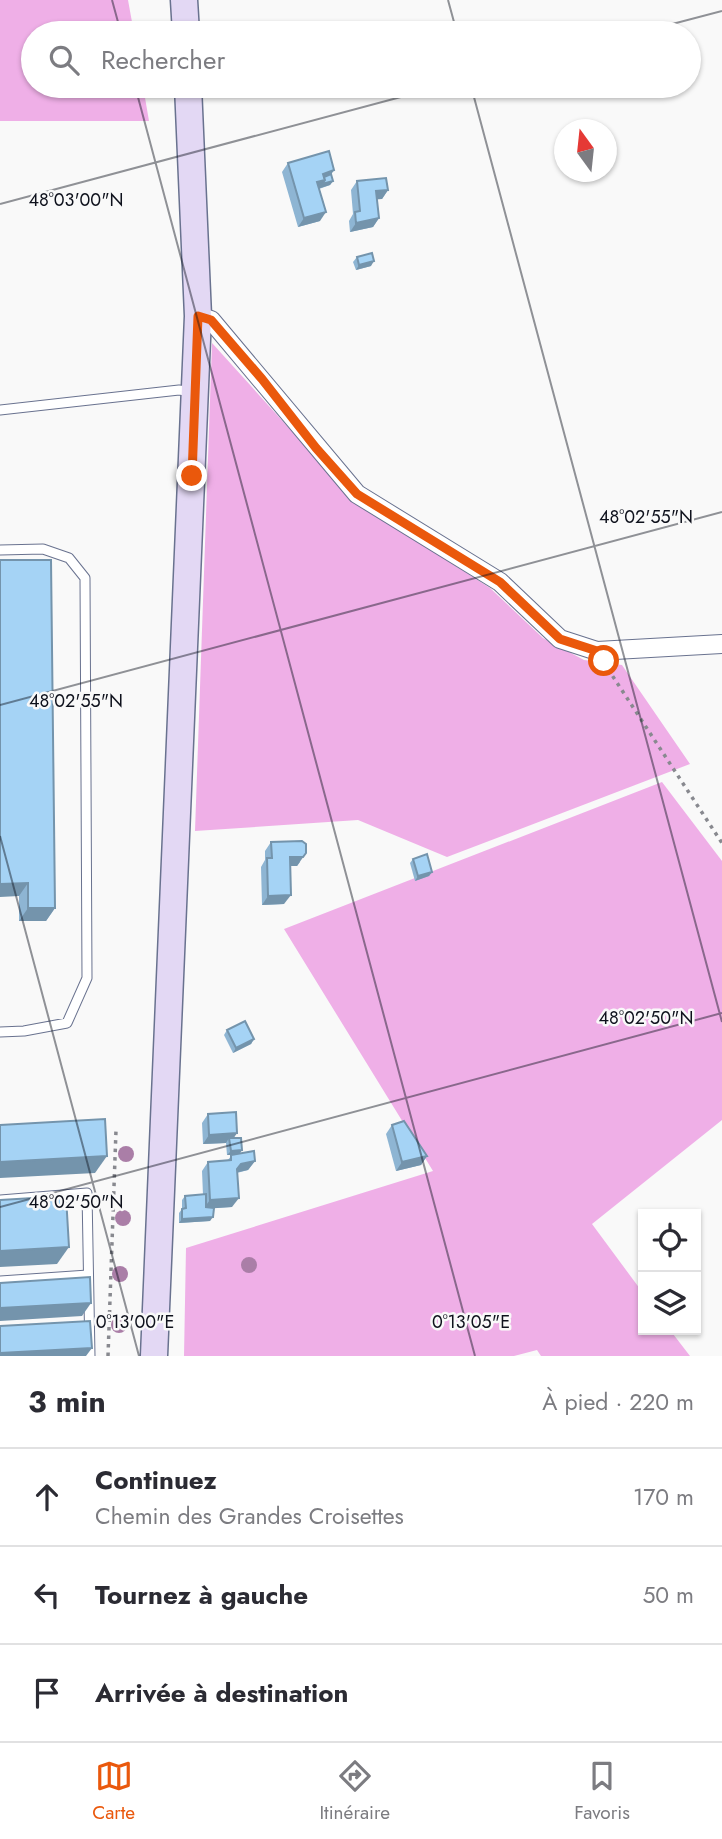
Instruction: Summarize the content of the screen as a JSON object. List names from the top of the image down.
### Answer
{
  "north": "top",
  "page": {
    "search": "Rechercher",
    "heading": ["3 min", "À pied · 220 m"],
    "list": [
      ["Continuez", "Chemin des Grandes Croisettes", "170 m"],
      ["Tournez à gauche", "50 m"],
      "Arrivée à destination"
    ],
    "nav": ["Carte", "Itinéraire", "Favoris"]
  },
  "coordinates": [
    "48°03'00\"N",
    "48°02'55\"N",
    "48°02'50\"N",
    "0°13'00\"E",
    "0°13'05\"E"
  ]
}
